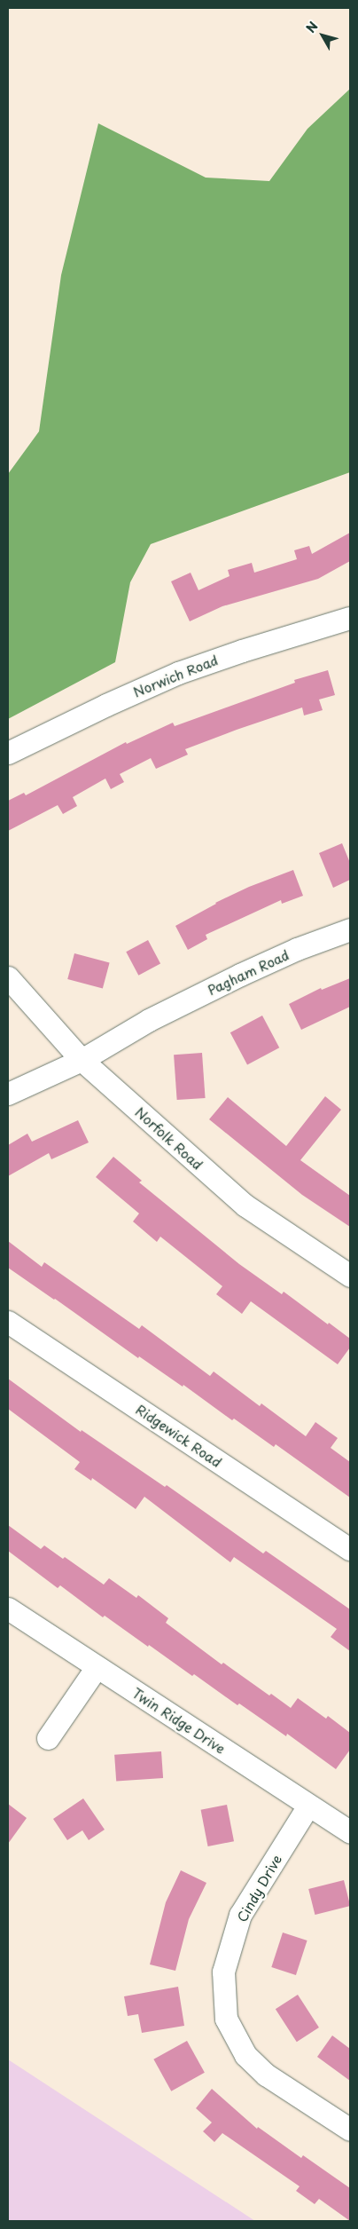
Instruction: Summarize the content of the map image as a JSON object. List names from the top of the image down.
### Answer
{
  "streets": {
    "street": [
      "Norwich Road",
      "Pagham Road",
      "Norfolk Road",
      "Ridgewick Road",
      "Twin Ridge Drive",
      "Cindy Drive"
    ]
  },
  "crossings": [
    ["Pagham Road", "Norfolk Road"],
    ["Twin Ridge Drive", "Cindy Drive"]
  ],
  "north": "top left"
}
